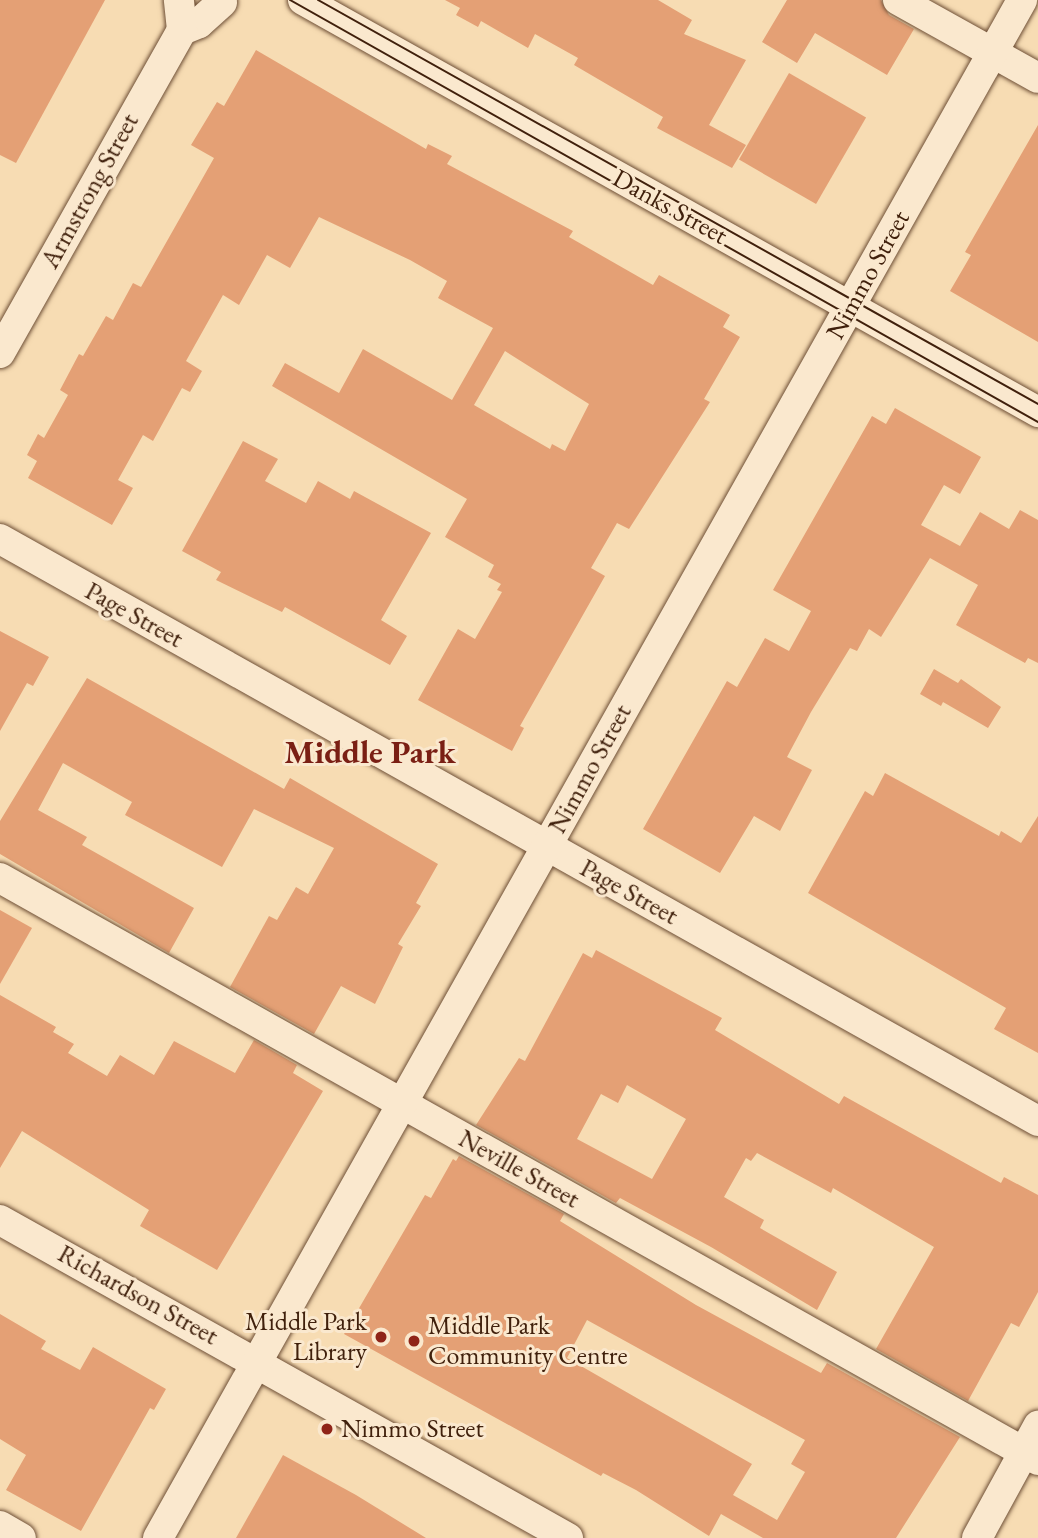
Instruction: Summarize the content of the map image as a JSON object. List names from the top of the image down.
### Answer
{
  "streets": {
    "street": [
      "Armstrong Street",
      "Danks Street",
      "Nimmo Street",
      "Page Street",
      "Neville Street",
      "Richardson Street"
    ]
  },
  "crossings": [
    ["Danks Street", "Nimmo Street"],
    ["Nimmo Street", "Page Street"],
    ["Nimmo Street", "Neville Street"],
    ["Nimmo Street", "Richardson Street"]
  ],
  "districts": ["Middle Park"],
  "places": ["Middle Park Library", "Middle Park Community Centre", "Nimmo Street"]
}
